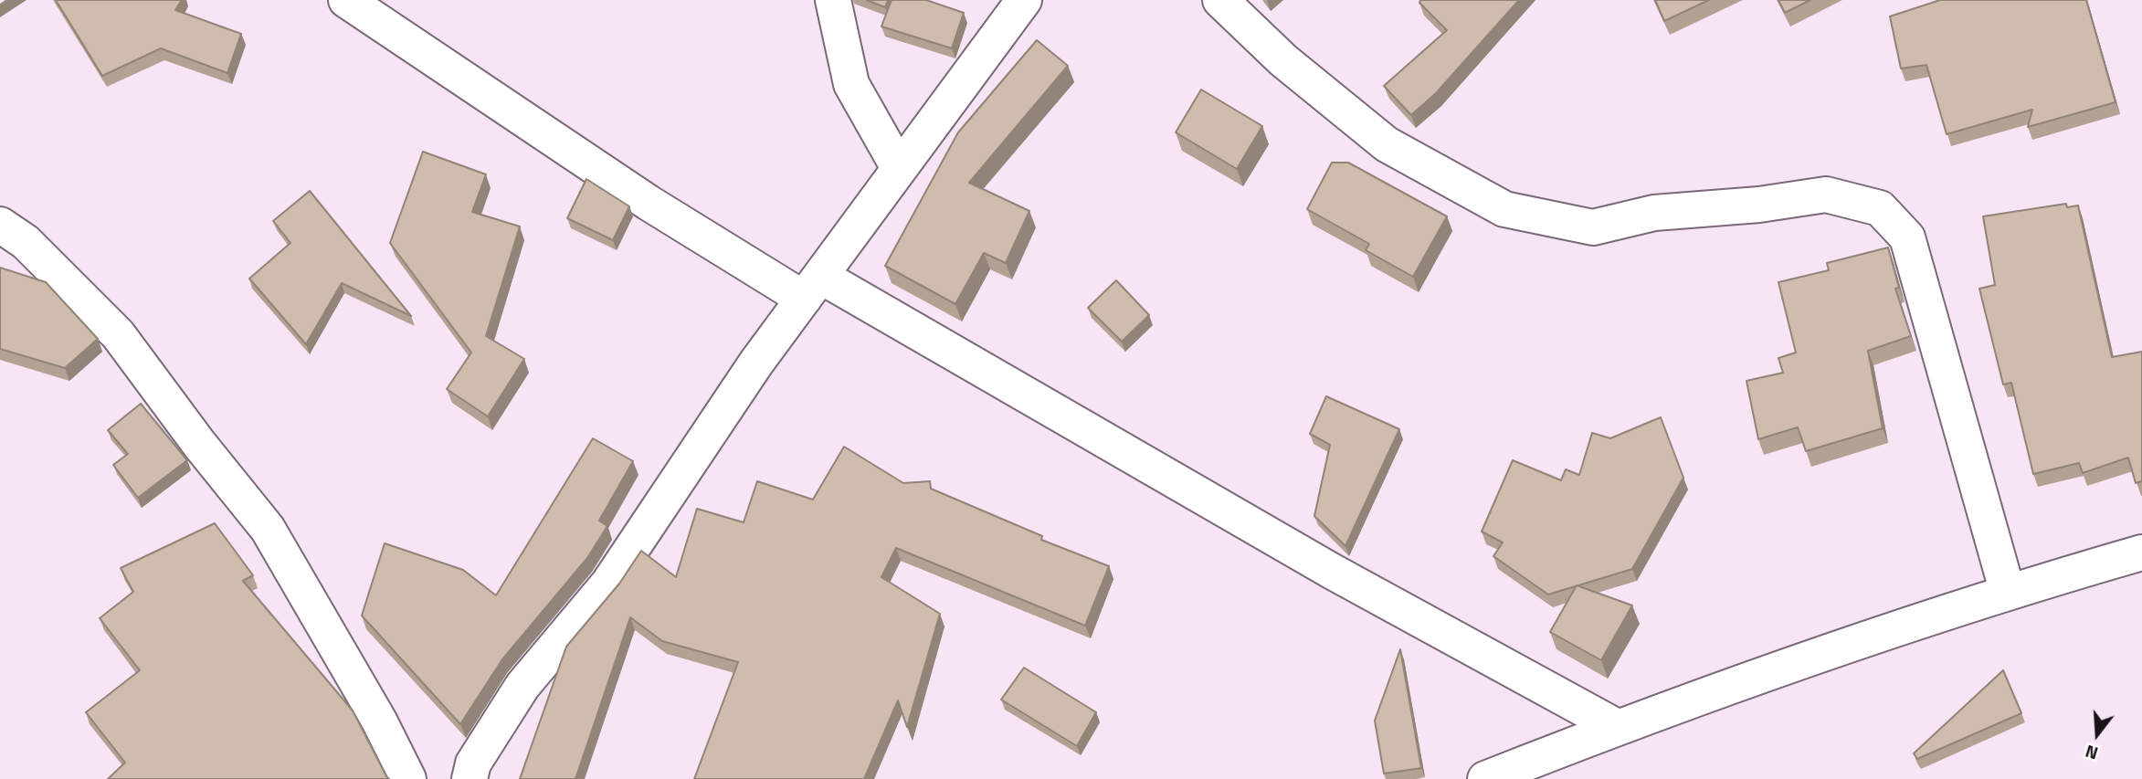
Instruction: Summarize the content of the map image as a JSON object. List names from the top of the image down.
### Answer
{
  "north": "bottom"
}
